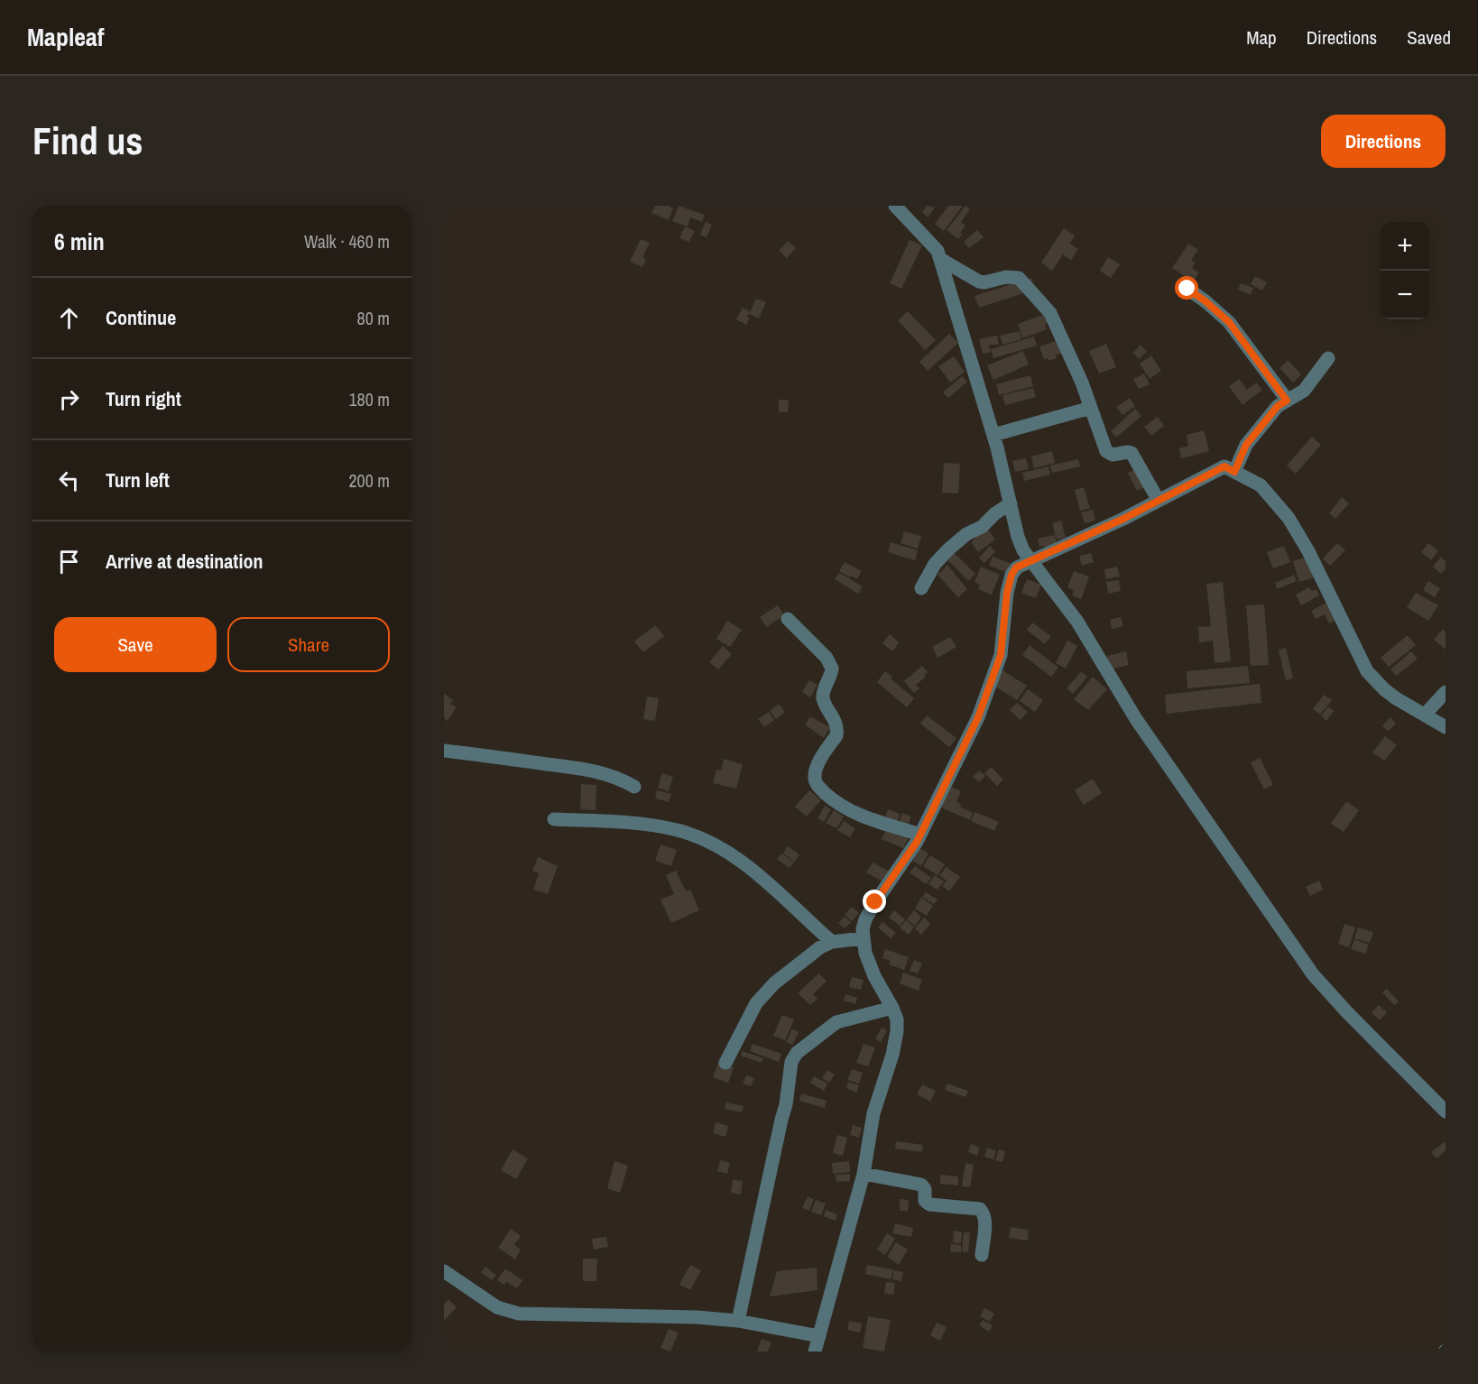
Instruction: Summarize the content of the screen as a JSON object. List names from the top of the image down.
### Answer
{
  "page": {
    "header": "Mapleaf",
    "nav": ["Map", "Directions", "Saved"],
    "buttons": [
      "Directions",
      ["Save", "Share"]
    ],
    "title": "Find us",
    "heading": ["6 min", "Walk · 460 m"],
    "map_buttons": ["+", "−"],
    "list": [
      ["Continue", "80 m"],
      ["Turn right", "180 m"],
      ["Turn left", "200 m"],
      "Arrive at destination"
    ]
  }
}
